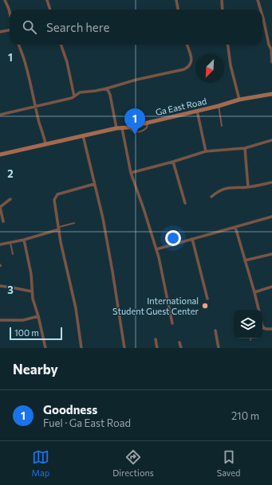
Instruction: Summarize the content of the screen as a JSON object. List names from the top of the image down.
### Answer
{
  "streets": {
    "street": ["Ga East Road"]
  },
  "places": ["International Student Guest Center"],
  "scale_bar": "100 m",
  "north": "bottom left",
  "page": {
    "search": "Search here",
    "pins": "1",
    "scale": "100 m",
    "heading": "Nearby",
    "list": [
      {
        "mark": "1",
        "name": "Goodness",
        "note": "Fuel · Ga East Road",
        "value": "210 m"
      }
    ],
    "nav": ["Map", "Directions", "Saved"]
  },
  "grid": {
    "rows": ["1", "2", "3"]
  }
}
